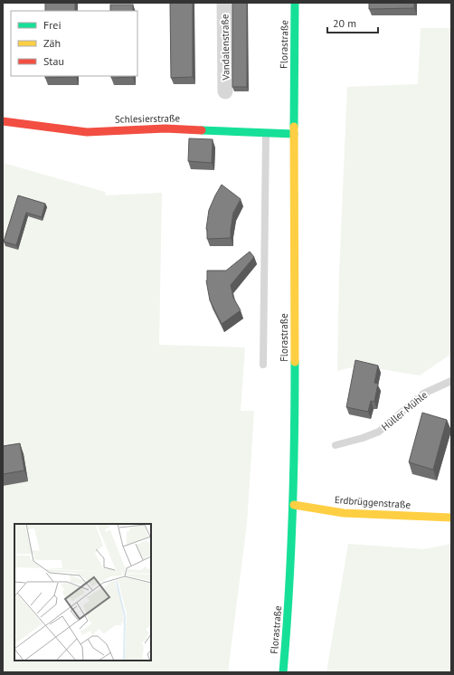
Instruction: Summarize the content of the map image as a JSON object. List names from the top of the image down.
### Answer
{
  "streets": {
    "main road": ["Florastraße", "Schlesierstraße", "Erdbrüggenstraße"],
    "street": ["Vandalenstraße"],
    "lane": ["Hüller Mühle"]
  },
  "crossings": [
    ["Florastraße", "Schlesierstraße"],
    ["Florastraße", "Erdbrüggenstraße"]
  ],
  "legend": ["Frei", "Zäh", "Stau"],
  "scale_bar": "20 m"
}
